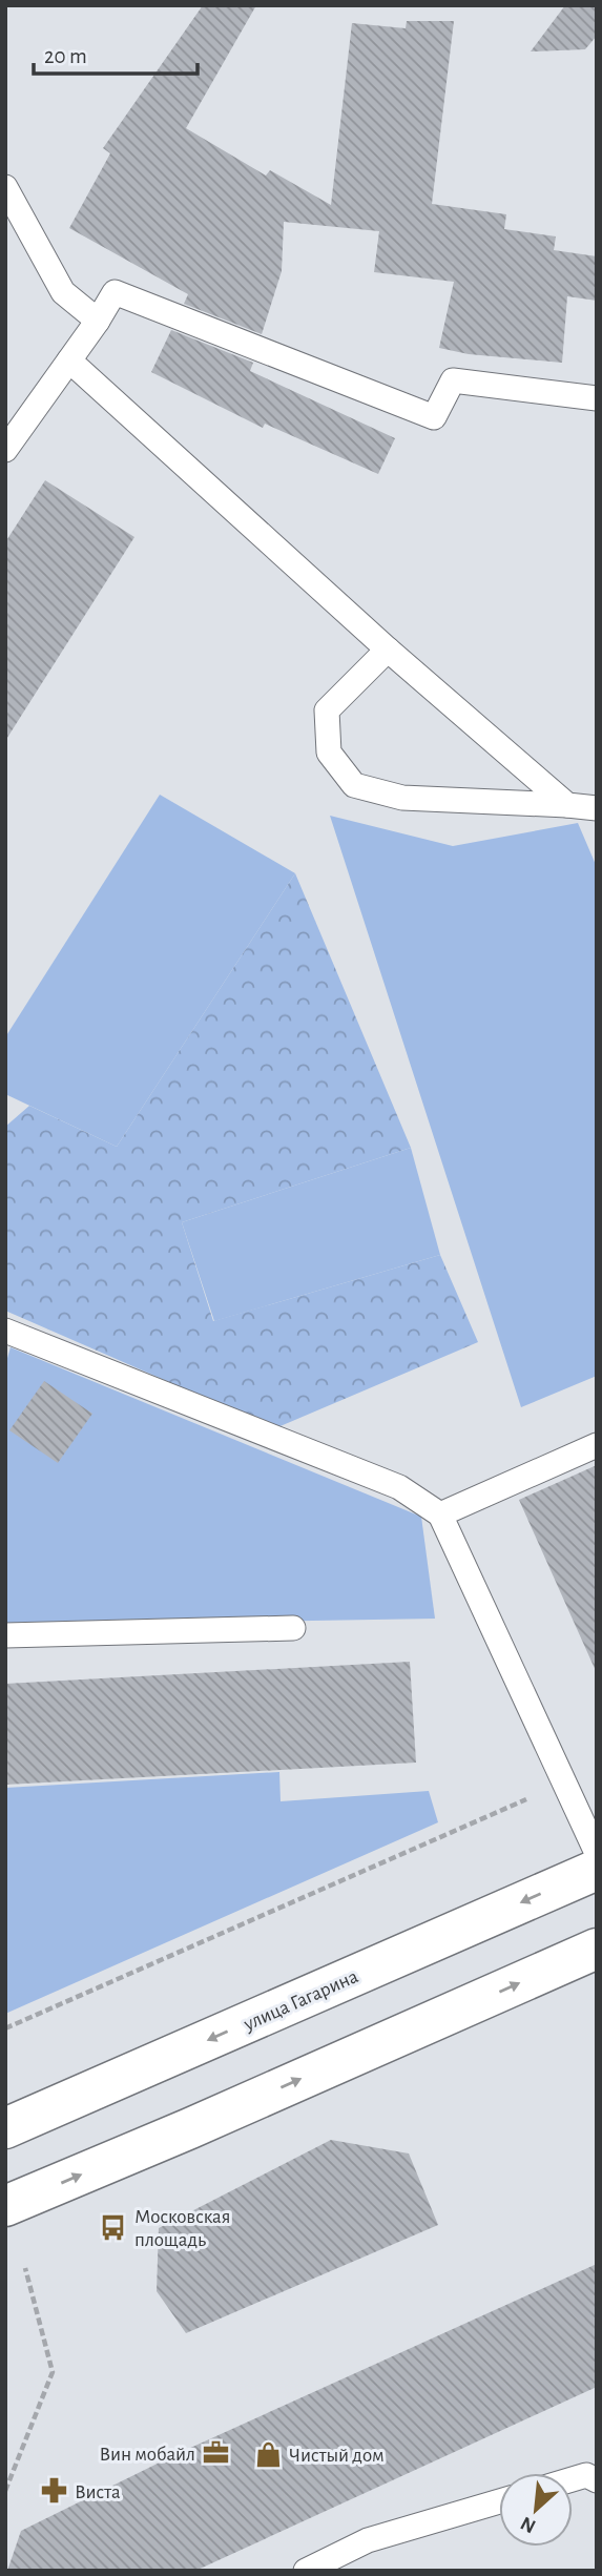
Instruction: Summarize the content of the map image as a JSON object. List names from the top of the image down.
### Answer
{
  "streets": {
    "main road": ["улица Гагарина"]
  },
  "places": {
    "bus stop": ["Московская площадь"],
    "office": ["Вин мобайл"],
    "shop": ["Чистый дом"],
    "pharmacy": ["Виста"]
  },
  "scale_bar": "20 m",
  "north": "bottom left"
}
